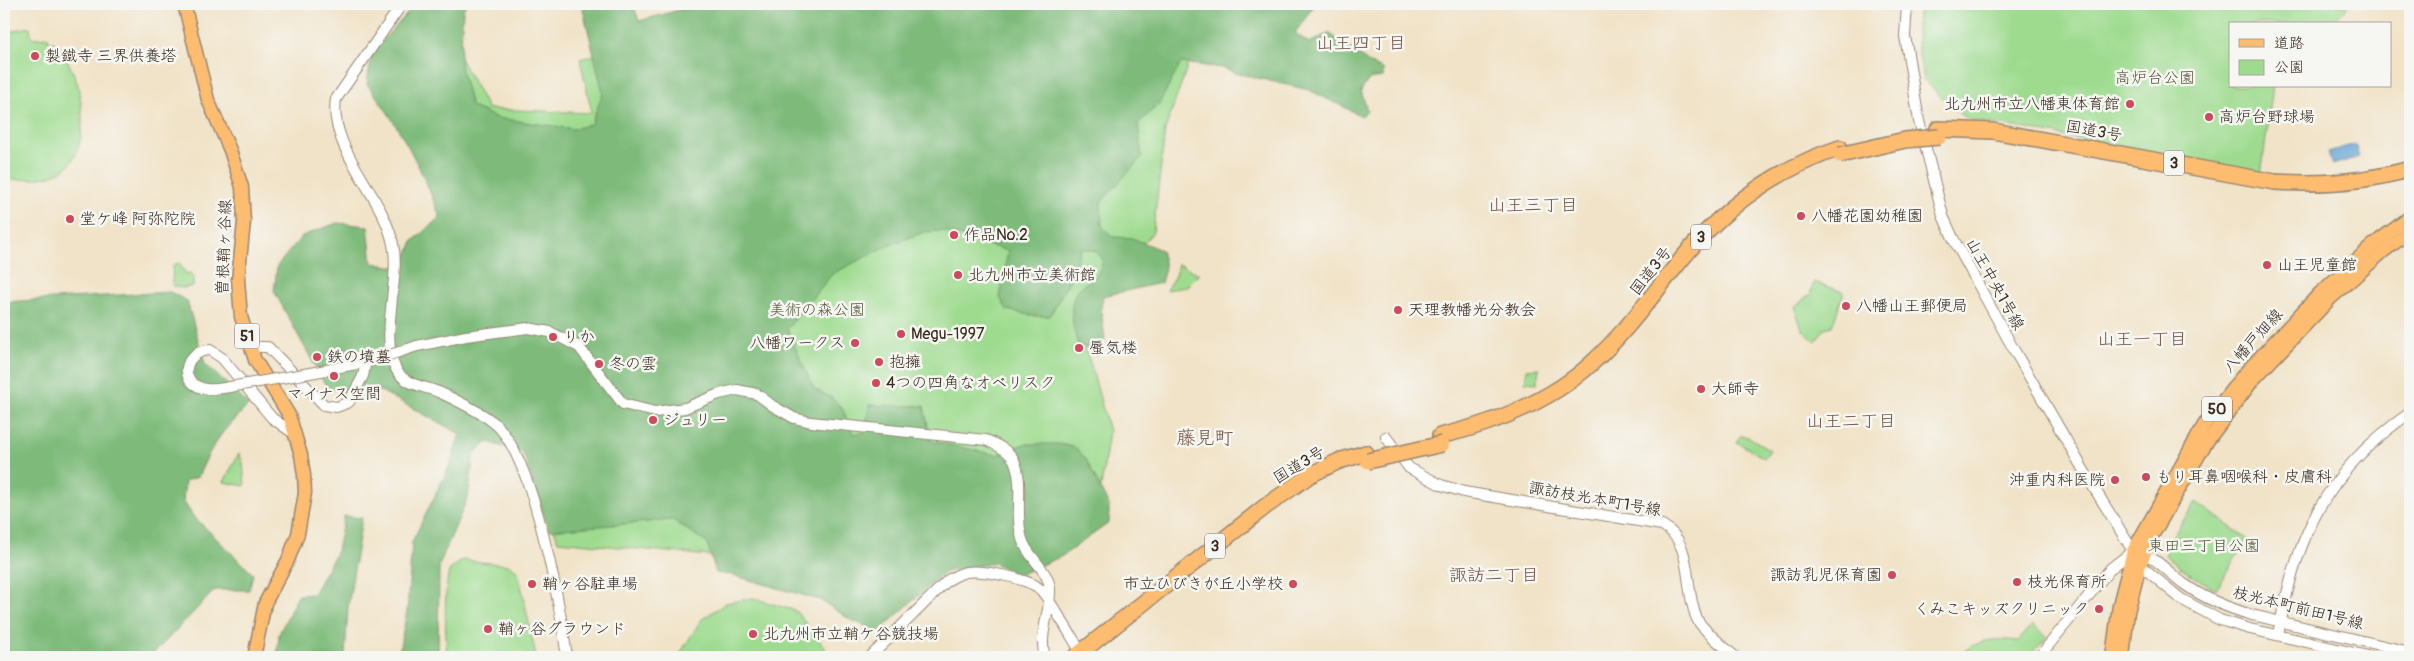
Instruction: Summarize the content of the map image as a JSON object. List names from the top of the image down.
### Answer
{
  "streets": {
    "highway": ["国道3号", "3"],
    "main road": [
      "曽根鞘ヶ谷線",
      "51",
      "八幡戸畑線",
      "50"
    ],
    "street": ["山王中央1号線", "諏訪枝光本町1号線", "枝光本町前田1号線"]
  },
  "crossings": [
    ["山王中央1号線", "八幡戸畑線"],
    ["山王中央1号線", "枝光本町前田1号線"],
    ["八幡戸畑線", "枝光本町前田1号線"]
  ],
  "districts": [
    "山王四丁目",
    "山王三丁目",
    "山王一丁目",
    "山王二丁目",
    "藤見町",
    "諏訪二丁目"
  ],
  "parks": ["高炉台公園", "美術の森公園", "東田三丁目公園"],
  "places": [
    "製鐵寺 三界供養塔",
    "北九州市立八幡東体育館",
    "高炉台野球場",
    "八幡花園幼稚園",
    "堂ケ峰 阿弥陀院",
    "作品No.2",
    "山王児童館",
    "北九州市立美術館",
    "八幡山王郵便局",
    "天理教幡光分教会",
    "Megu-1997",
    "りか",
    "八幡ワークス",
    "蜃気楼",
    "鉄の墳墓",
    "抱擁",
    "冬の雲",
    "マイナス空間",
    "4つの四角なオベリスク",
    "大師寺",
    "ジュリー",
    "もり耳鼻咽喉科・皮膚科",
    "沖重内科医院",
    "諏訪乳児保育園",
    "枝光保育所",
    "鞘ヶ谷駐車場",
    "市立ひびきが丘小学校",
    "くみこキッズクリニック",
    "鞘ヶ谷グラウンド",
    "北九州市立鞘ケ谷競技場"
  ],
  "legend": ["道路", "公園"]
}
